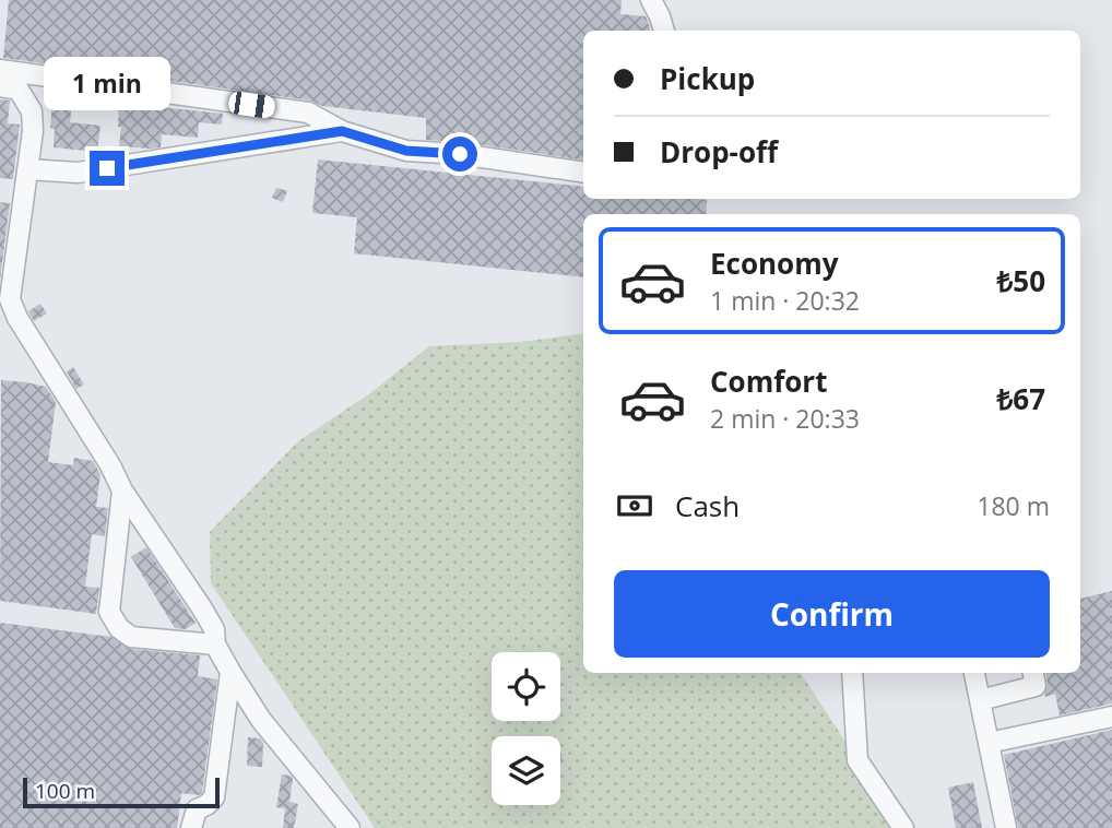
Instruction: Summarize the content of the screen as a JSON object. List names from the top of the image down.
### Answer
{
  "scale_bar": "100 m",
  "page": {
    "banner": ["Pickup", "Drop-off"],
    "bubble": "1 min",
    "list": [
      {
        "name": "Economy",
        "note": "1 min · 20:32",
        "value": "₺50"
      },
      {
        "name": "Comfort",
        "note": "2 min · 20:33",
        "value": "₺67"
      }
    ],
    "pay": ["Cash", "180 m"],
    "buttons": "Confirm",
    "scale": "100 m"
  }
}
